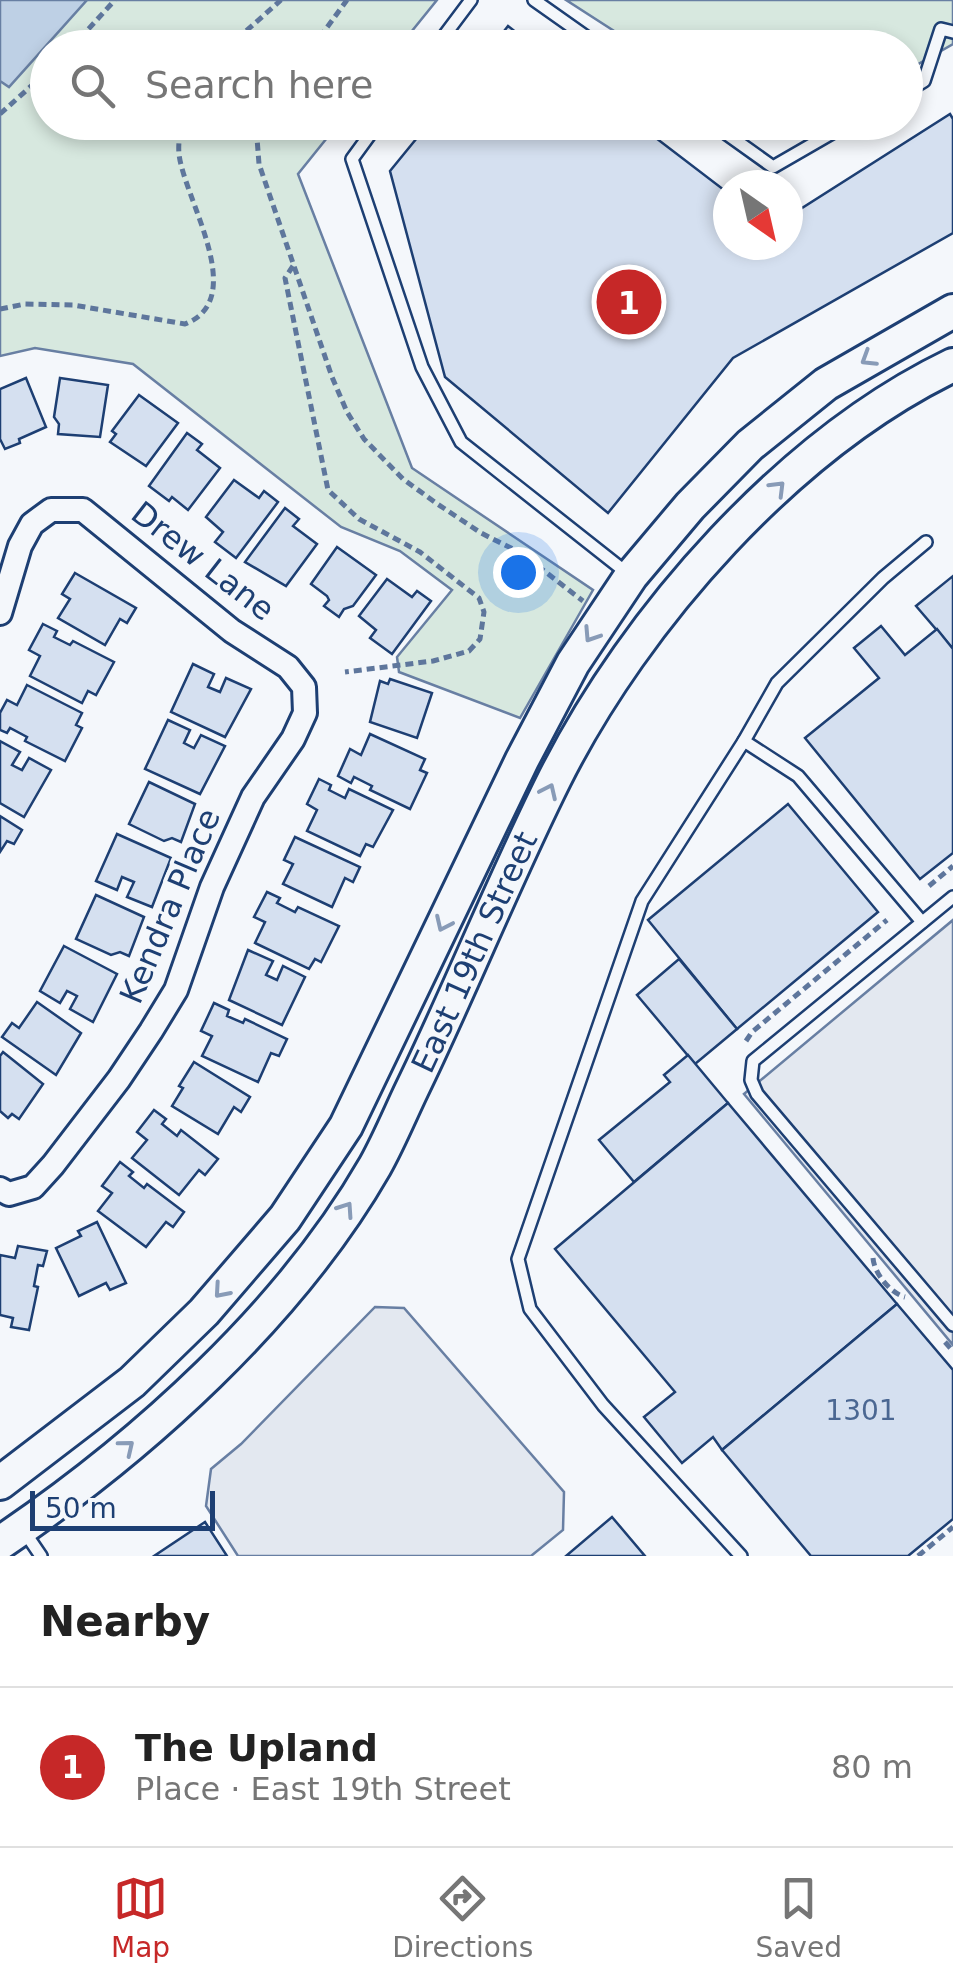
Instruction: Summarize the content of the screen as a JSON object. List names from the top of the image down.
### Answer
{
  "streets": {
    "main road": ["East 19th Street"],
    "street": ["Drew Lane", "Kendra Place"]
  },
  "crossings": [
    ["Drew Lane", "Kendra Place"]
  ],
  "house_numbers": ["1301"],
  "scale_bar": "50 m",
  "north": "bottom right",
  "page": {
    "search": "Search here",
    "pins": "1",
    "scale": "50 m",
    "heading": "Nearby",
    "list": [
      {
        "mark": "1",
        "name": "The Upland",
        "note": "Place · East 19th Street",
        "value": "80 m"
      }
    ],
    "nav": ["Map", "Directions", "Saved"]
  }
}
